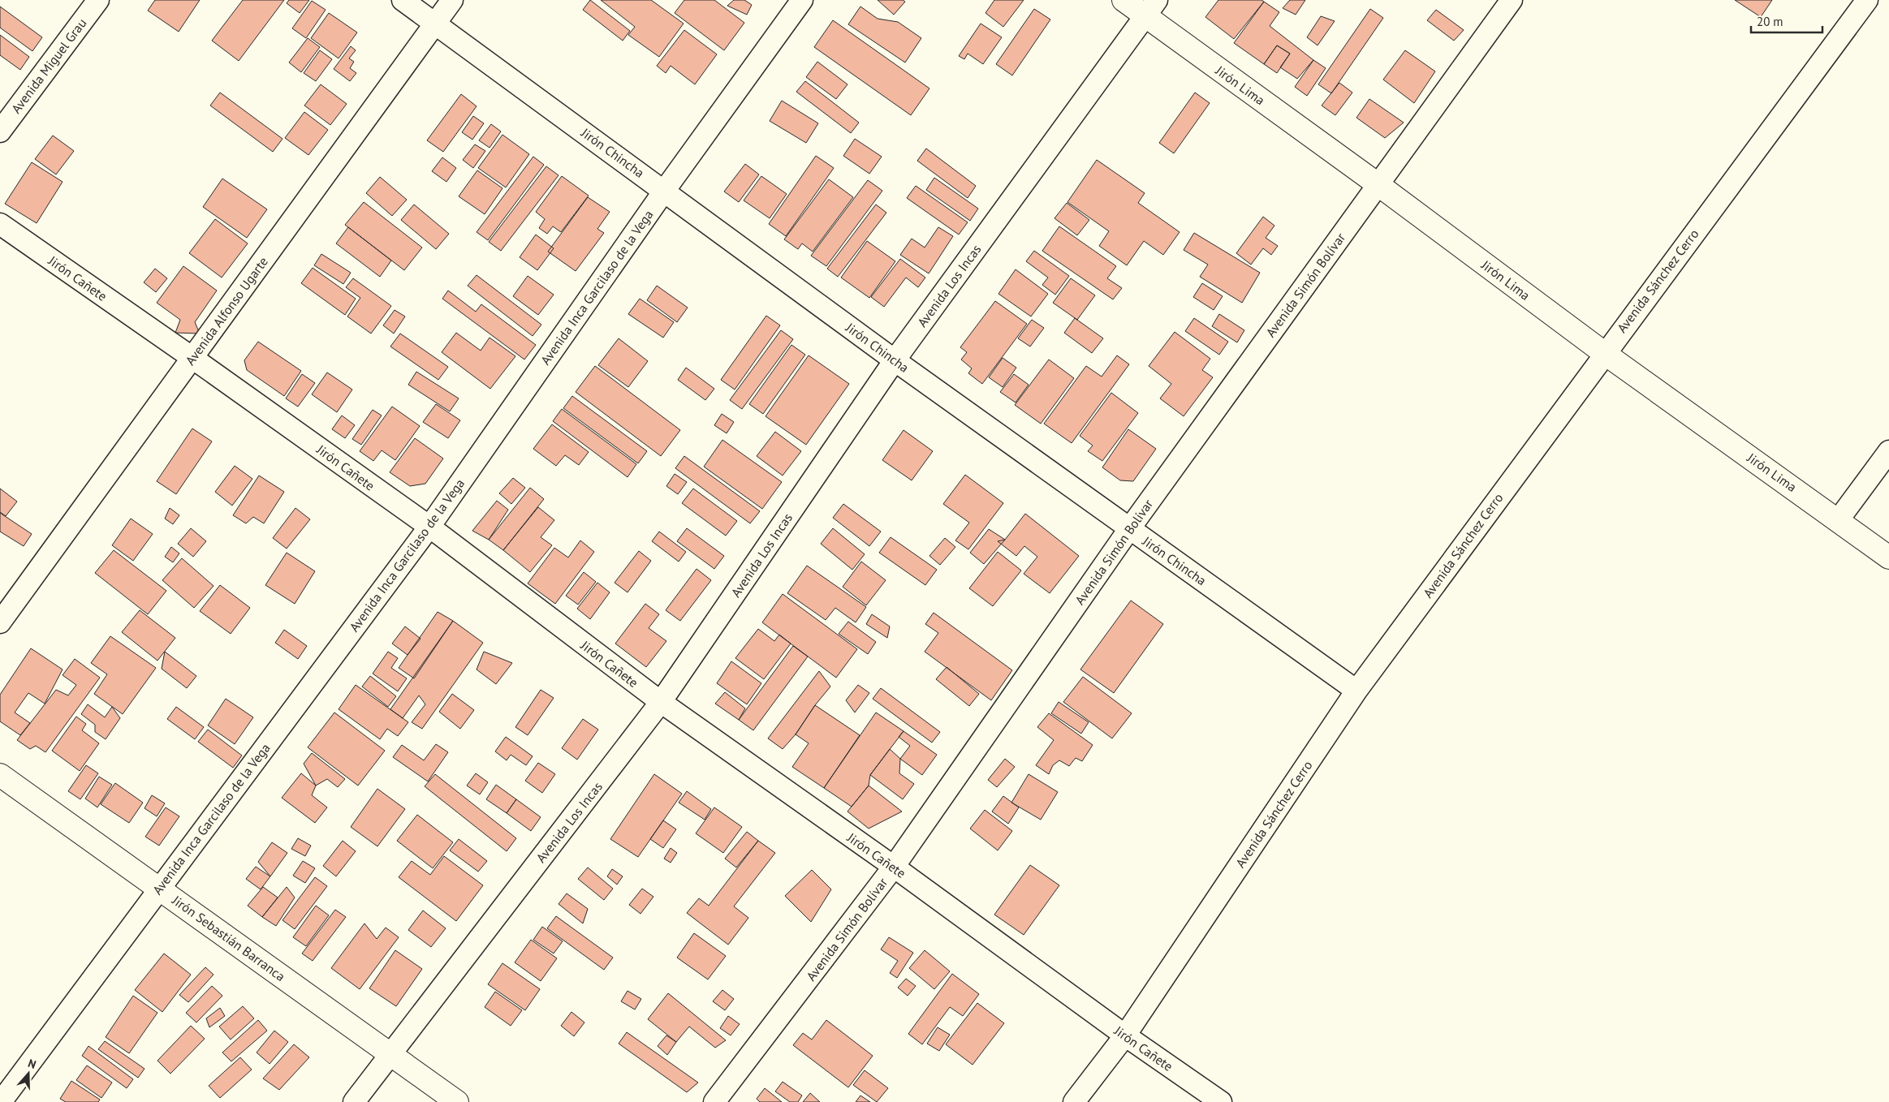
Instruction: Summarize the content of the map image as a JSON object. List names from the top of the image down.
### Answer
{
  "streets": {
    "street": [
      "Avenida Miguel Grau",
      "Jirón Lima",
      "Jirón Chincha",
      "Jirón Cañete",
      "Avenida Sánchez Cerro",
      "Avenida Simón Bolívar",
      "Avenida Los Incas",
      "Avenida Inca Garcilaso de la Vega",
      "Avenida Alfonso Ugarte",
      "Jirón Sebastián Barranca"
    ]
  },
  "crossings": [
    ["Jirón Lima", "Avenida Sánchez Cerro"],
    ["Jirón Lima", "Avenida Simón Bolívar"],
    ["Jirón Lima", "Avenida Los Incas"],
    ["Jirón Chincha", "Avenida Sánchez Cerro"],
    ["Jirón Chincha", "Avenida Simón Bolívar"],
    ["Jirón Chincha", "Avenida Los Incas"],
    ["Jirón Chincha", "Avenida Inca Garcilaso de la Vega"],
    ["Jirón Chincha", "Avenida Alfonso Ugarte"],
    ["Jirón Cañete", "Avenida Sánchez Cerro"],
    ["Jirón Cañete", "Avenida Simón Bolívar"],
    ["Jirón Cañete", "Avenida Los Incas"],
    ["Jirón Cañete", "Avenida Inca Garcilaso de la Vega"],
    ["Jirón Cañete", "Avenida Alfonso Ugarte"],
    ["Avenida Los Incas", "Jirón Sebastián Barranca"],
    ["Avenida Inca Garcilaso de la Vega", "Jirón Sebastián Barranca"]
  ],
  "scale_bar": "20 m",
  "north": "top"
}
